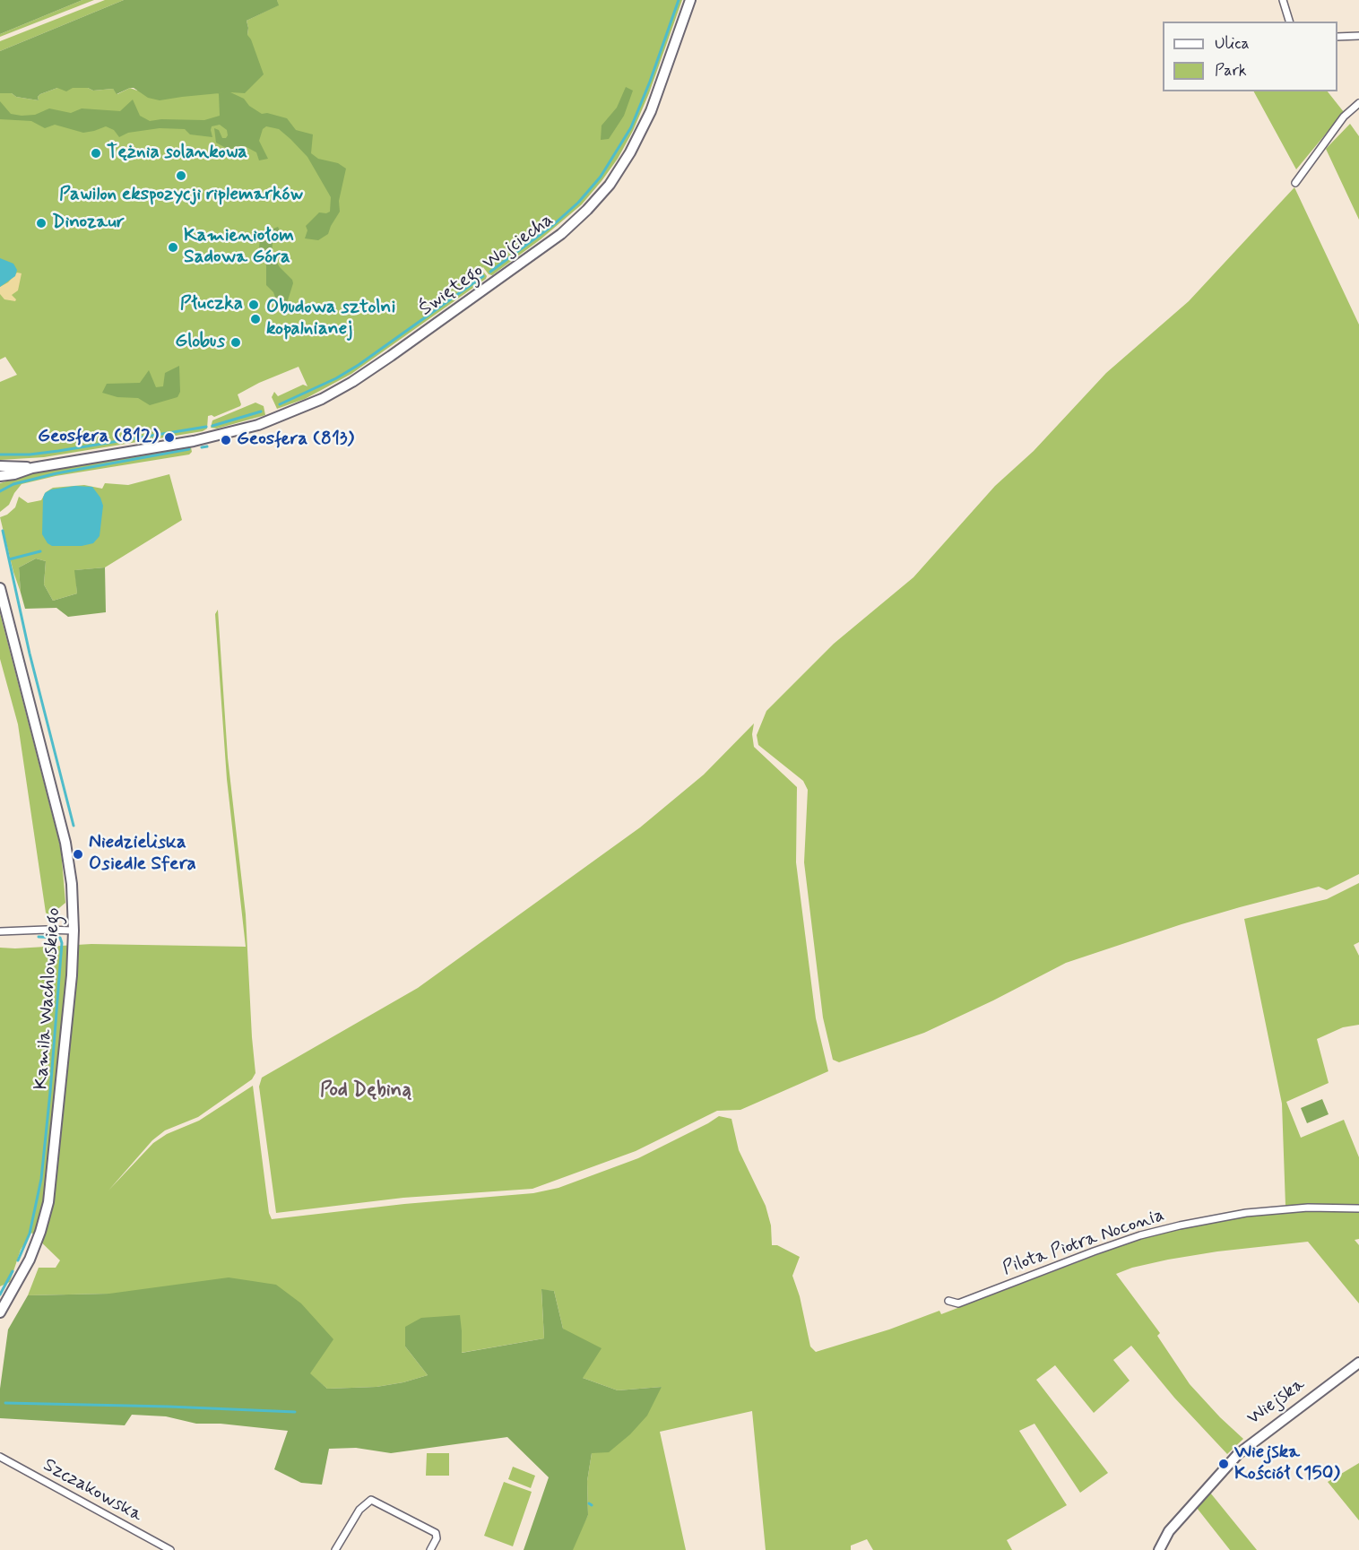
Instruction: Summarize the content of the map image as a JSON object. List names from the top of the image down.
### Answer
{
  "streets": {
    "street": [
      "Świętego Wojciecha",
      "Kamila Wachlowskiego",
      "Pilota Piotra Noconia",
      "Wiejska",
      "Szczakowska"
    ]
  },
  "districts": ["Pod Dębiną"],
  "places": [
    "Tężnia solankowa",
    "Pawilon ekspozycji riplemarków",
    "Dinozaur",
    "Kamieniołom Sadowa Góra",
    "Płuczka",
    "Obudowa sztolni kopalnianej",
    "Globus",
    "Geosfera (812)",
    "Geosfera (813)",
    "Niedzieliska Osiedle Sfera",
    "Wiejska Kościół (150)"
  ],
  "legend": ["Ulica", "Park"]
}
